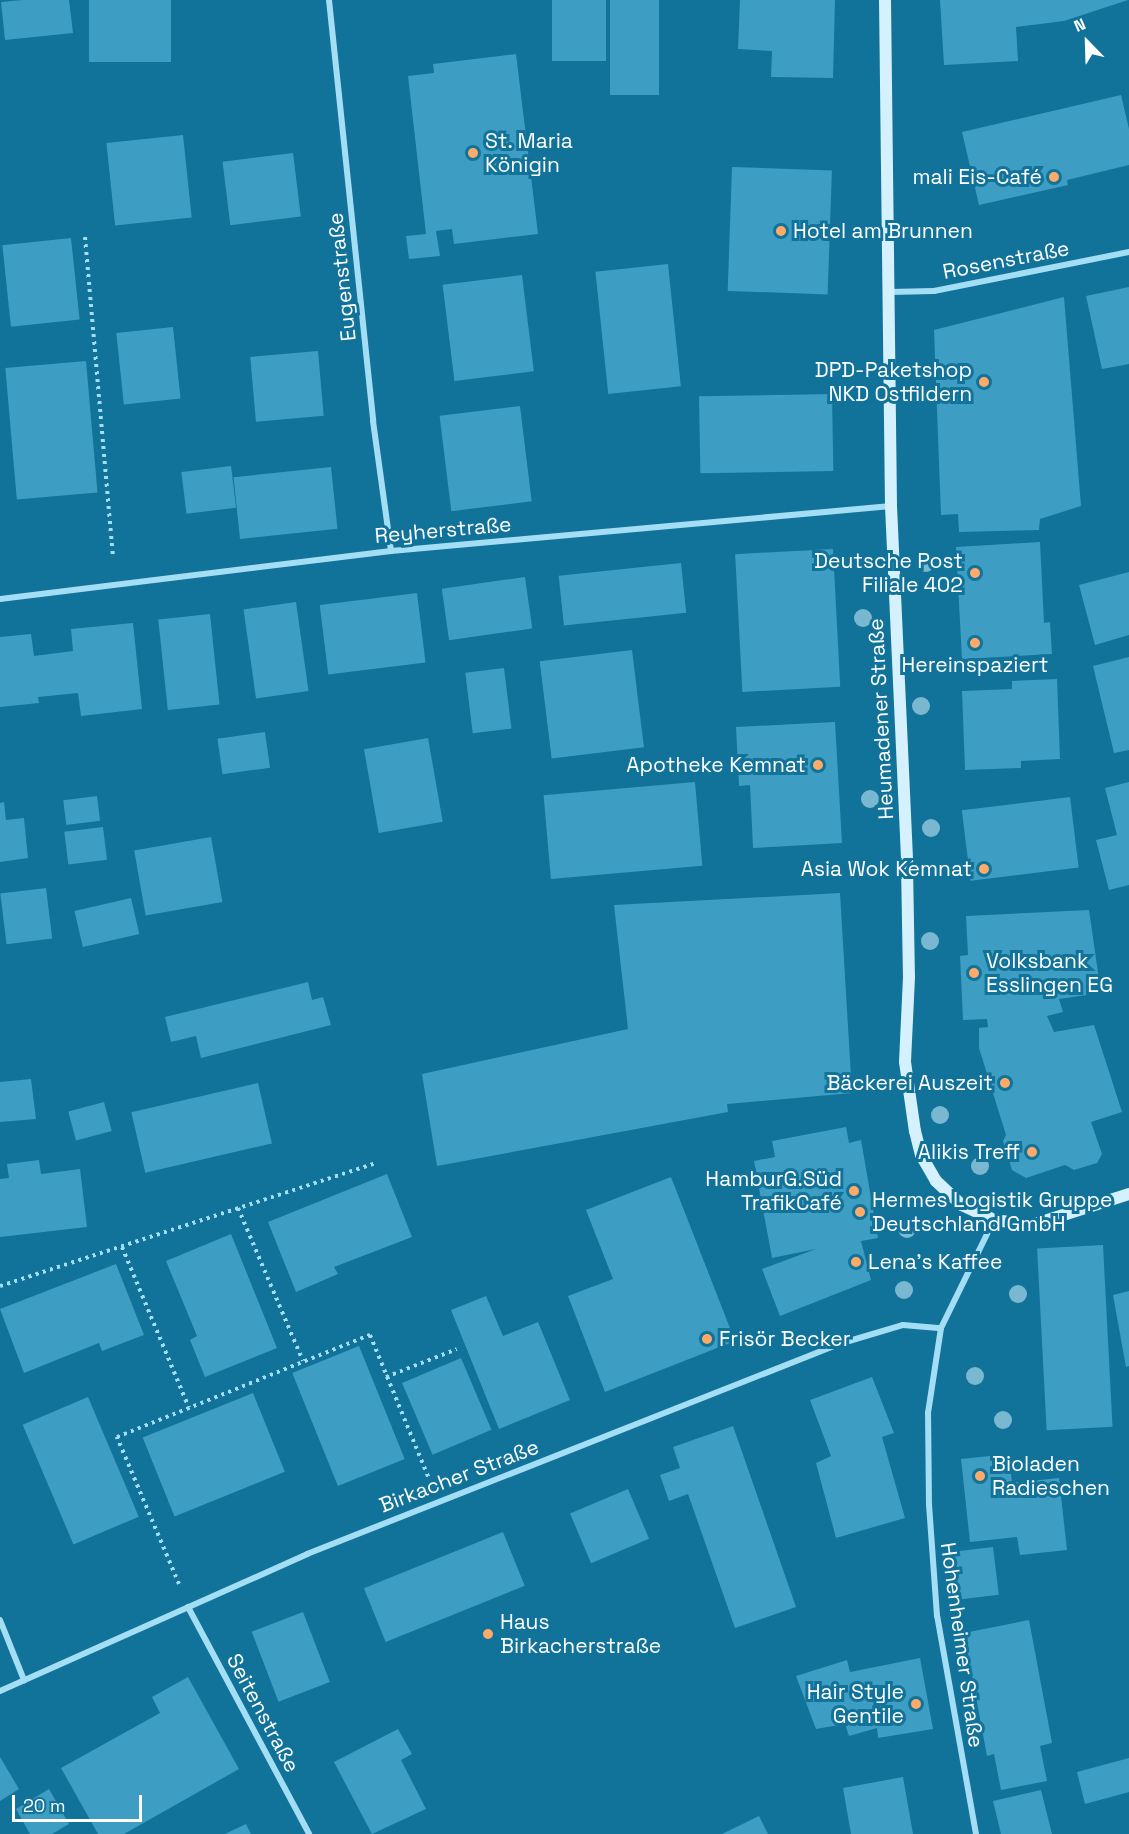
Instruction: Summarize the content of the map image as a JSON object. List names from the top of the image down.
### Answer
{
  "streets": {
    "main road": ["Heumadener Straße"],
    "street": [
      "Rosenstraße",
      "Eugenstraße",
      "Reyherstraße",
      "Birkacher Straße",
      "Hohenheimer Straße",
      "Seitenstraße"
    ]
  },
  "crossings": [
    ["Rosenstraße", "Heumadener Straße"],
    ["Eugenstraße", "Reyherstraße"],
    ["Reyherstraße", "Heumadener Straße"],
    ["Heumadener Straße", "Hohenheimer Straße"],
    ["Birkacher Straße", "Hohenheimer Straße"],
    ["Birkacher Straße", "Seitenstraße"]
  ],
  "places": [
    "St. Maria Königin",
    "mali Eis-Café",
    "Hotel am Brunnen",
    "DPD-Paketshop NKD Ostfildern",
    "Deutsche Post Filiale 402",
    "Hereinspaziert",
    "Apotheke Kemnat",
    "Asia Wok Kemnat",
    "Volksbank Esslingen EG",
    "Bäckerei Auszeit",
    "Alikis Treff",
    "HamburG.Süd TrafikCafé",
    "Hermes Logistik Gruppe Deutschland GmbH",
    "Lena's Kaffee",
    "Frisör Becker",
    "Bioladen Radieschen",
    "Haus Birkacherstraße",
    "Hair Style Gentile"
  ],
  "scale_bar": "20 m",
  "north": "top left"
}
